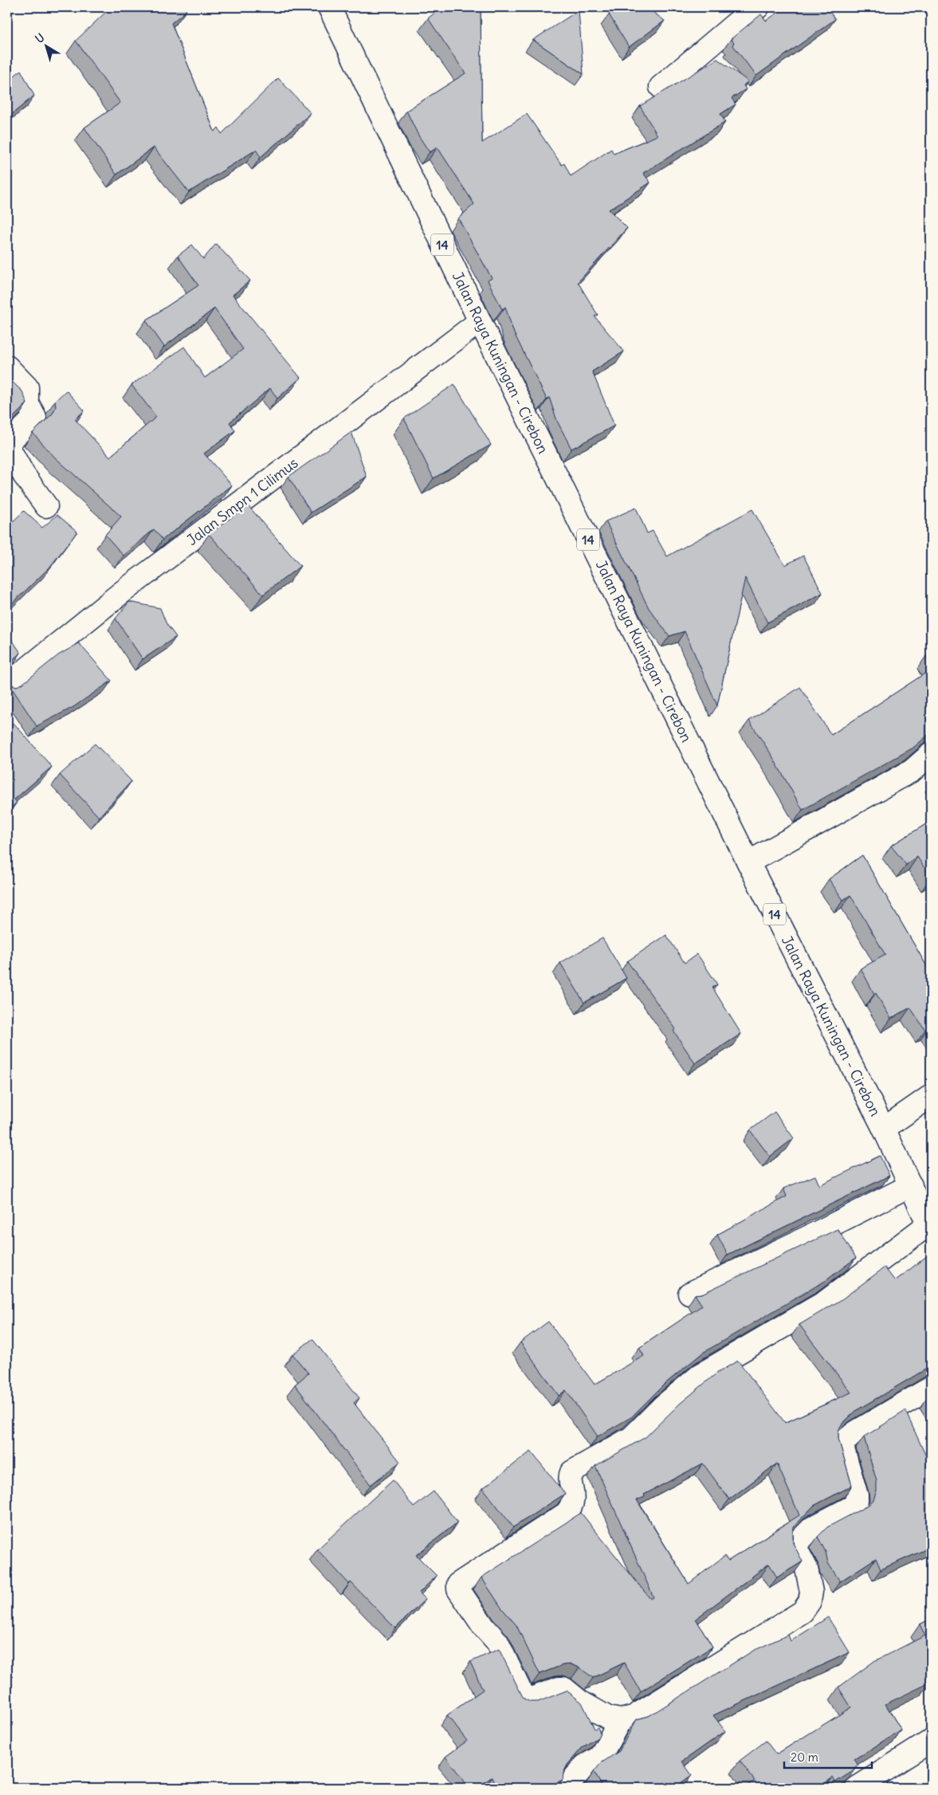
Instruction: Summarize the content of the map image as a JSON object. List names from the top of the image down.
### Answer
{
  "streets": {
    "main road": ["14", "Jalan Raya Kuningan - Cirebon", "Jalan Smpn 1 Cilimus"]
  },
  "crossings": [
    ["Jalan Raya Kuningan - Cirebon", "Jalan Smpn 1 Cilimus"]
  ],
  "scale_bar": "20 m",
  "north": "top left"
}
